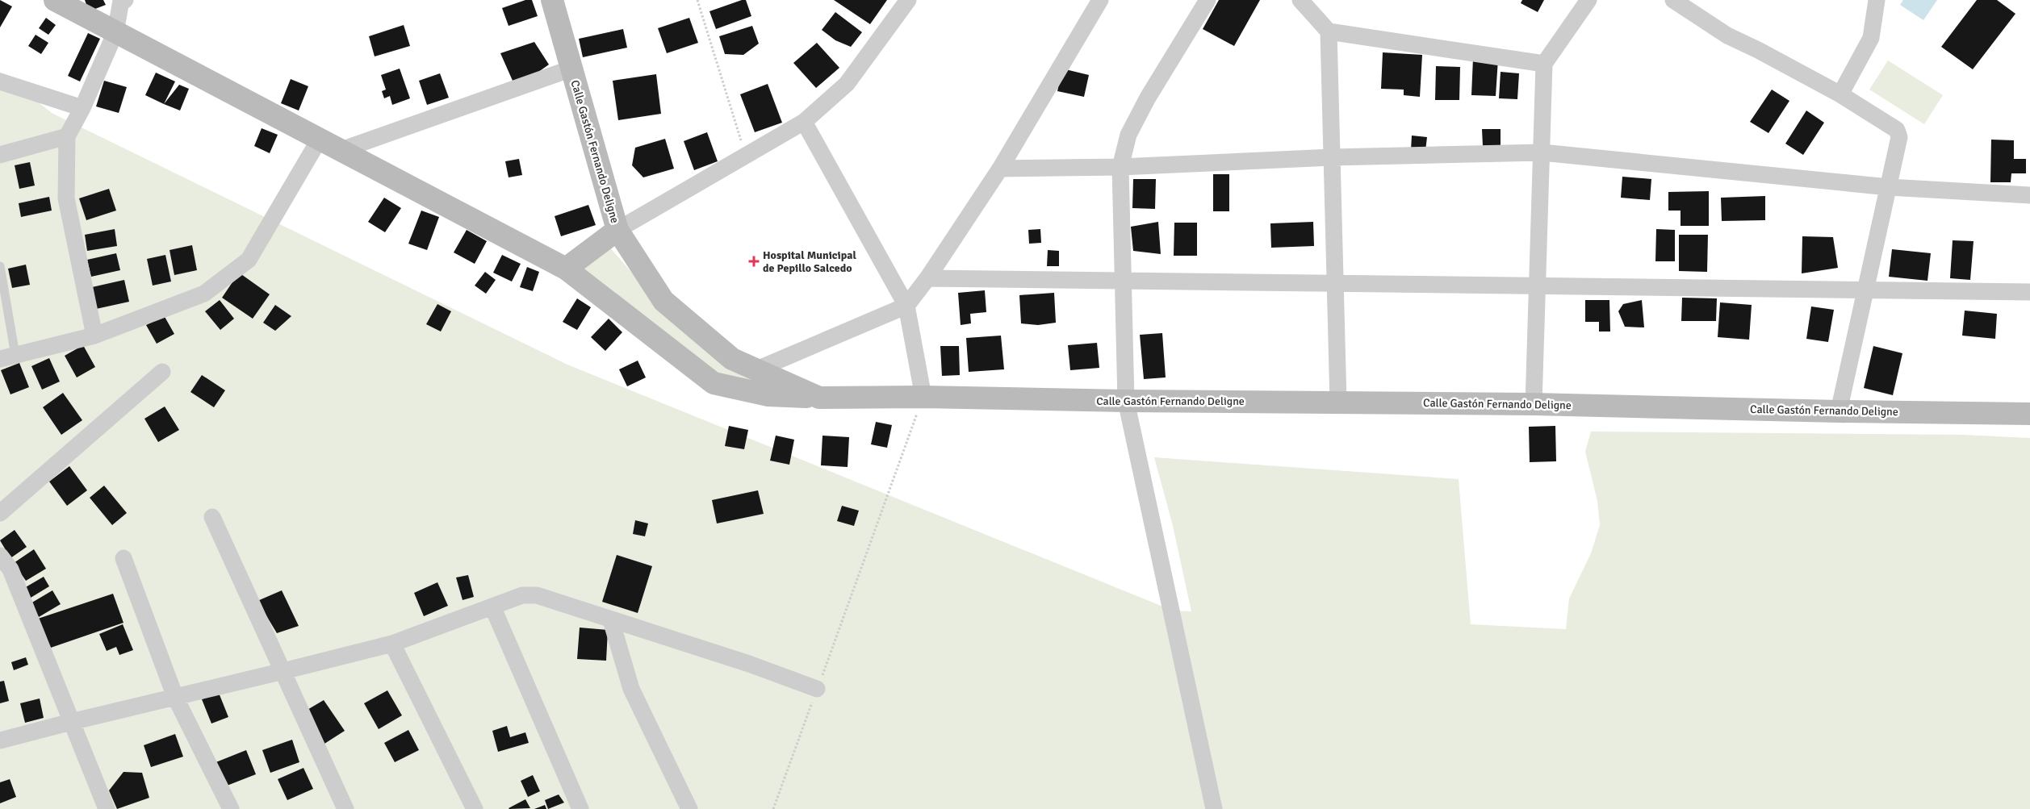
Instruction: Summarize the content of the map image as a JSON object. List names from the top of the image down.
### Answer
{
  "streets": {
    "street": ["Calle Gastón Fernando Deligne"]
  },
  "places": {
    "health": ["Hospital Municipal de Pepillo Salcedo"]
  }
}
